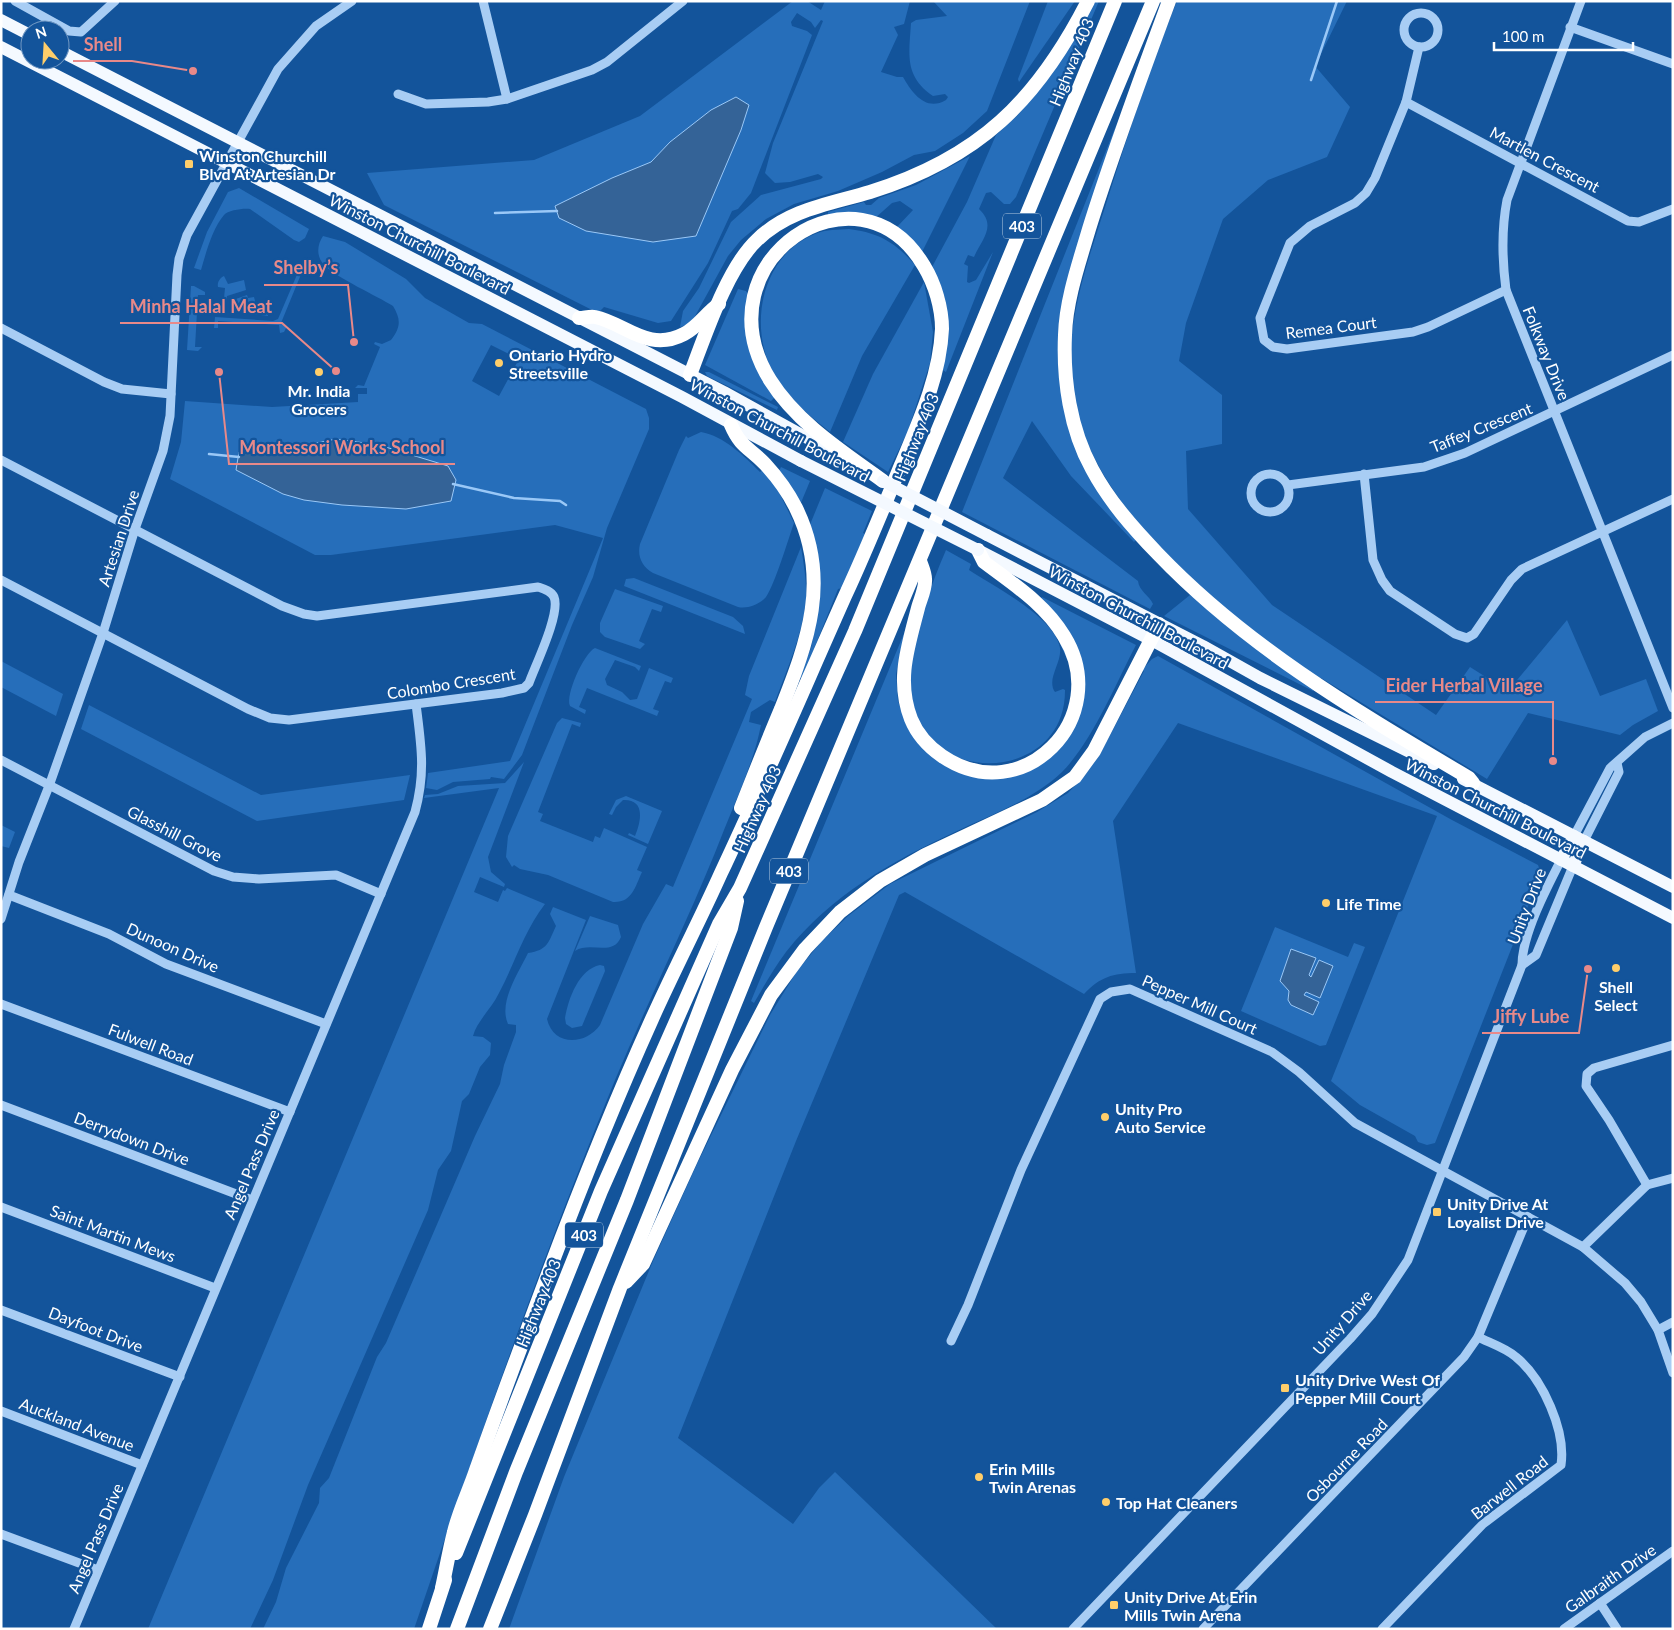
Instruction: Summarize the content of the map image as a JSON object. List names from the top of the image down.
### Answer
{
  "streets": {
    "highway": ["Highway 403", "403"],
    "main road": ["Winston Churchill Boulevard"],
    "street": [
      "Martlen Crescent",
      "Remea Court",
      "Folkway Drive",
      "Taffey Crescent",
      "Artesian Drive",
      "Colombo Crescent",
      "Glasshill Grove",
      "Unity Drive",
      "Dunoon Drive",
      "Pepper Mill Court",
      "Fulwell Road",
      "Derrydown Drive",
      "Angel Pass Drive",
      "Saint Martin Mews",
      "Dayfoot Drive",
      "Auckland Avenue",
      "Osbourne Road",
      "Barwell Road",
      "Galbraith Drive"
    ]
  },
  "crossings": [
    ["Martlen Crescent", "Remea Court"],
    ["Martlen Crescent", "Folkway Drive"],
    ["Winston Churchill Boulevard", "Artesian Drive"],
    ["Winston Churchill Boulevard", "Unity Drive"],
    ["Remea Court", "Folkway Drive"],
    ["Folkway Drive", "Taffey Crescent"],
    ["Artesian Drive", "Colombo Crescent"],
    ["Artesian Drive", "Glasshill Grove"],
    ["Artesian Drive", "Dunoon Drive"],
    ["Colombo Crescent", "Angel Pass Drive"],
    ["Glasshill Grove", "Angel Pass Drive"],
    ["Unity Drive", "Pepper Mill Court"],
    ["Dunoon Drive", "Angel Pass Drive"],
    ["Pepper Mill Court", "Osbourne Road"],
    ["Fulwell Road", "Angel Pass Drive"],
    ["Derrydown Drive", "Angel Pass Drive"],
    ["Angel Pass Drive", "Saint Martin Mews"],
    ["Angel Pass Drive", "Dayfoot Drive"],
    ["Angel Pass Drive", "Auckland Avenue"],
    ["Osbourne Road", "Barwell Road"]
  ],
  "places": {
    "other": [
      "Shell",
      "Shelby’s",
      "Ontario Hydro Streetsville",
      "Minha Halal Meat",
      "Montessori Works School",
      "Mr. India Grocers",
      "Eider Herbal Village",
      "Life Time",
      "Shell Select",
      "Jiffy Lube",
      "Unity Pro Auto Service",
      "Erin Mills Twin Arenas",
      "Top Hat Cleaners"
    ],
    "transit": [
      "Winston Churchill Blvd At Artesian Dr",
      "Unity Drive At Loyalist Drive",
      "Unity Drive West Of Pepper Mill Court",
      "Unity Drive At Erin Mills Twin Arena"
    ]
  },
  "scale_bar": "100 m",
  "north": "top"
}
